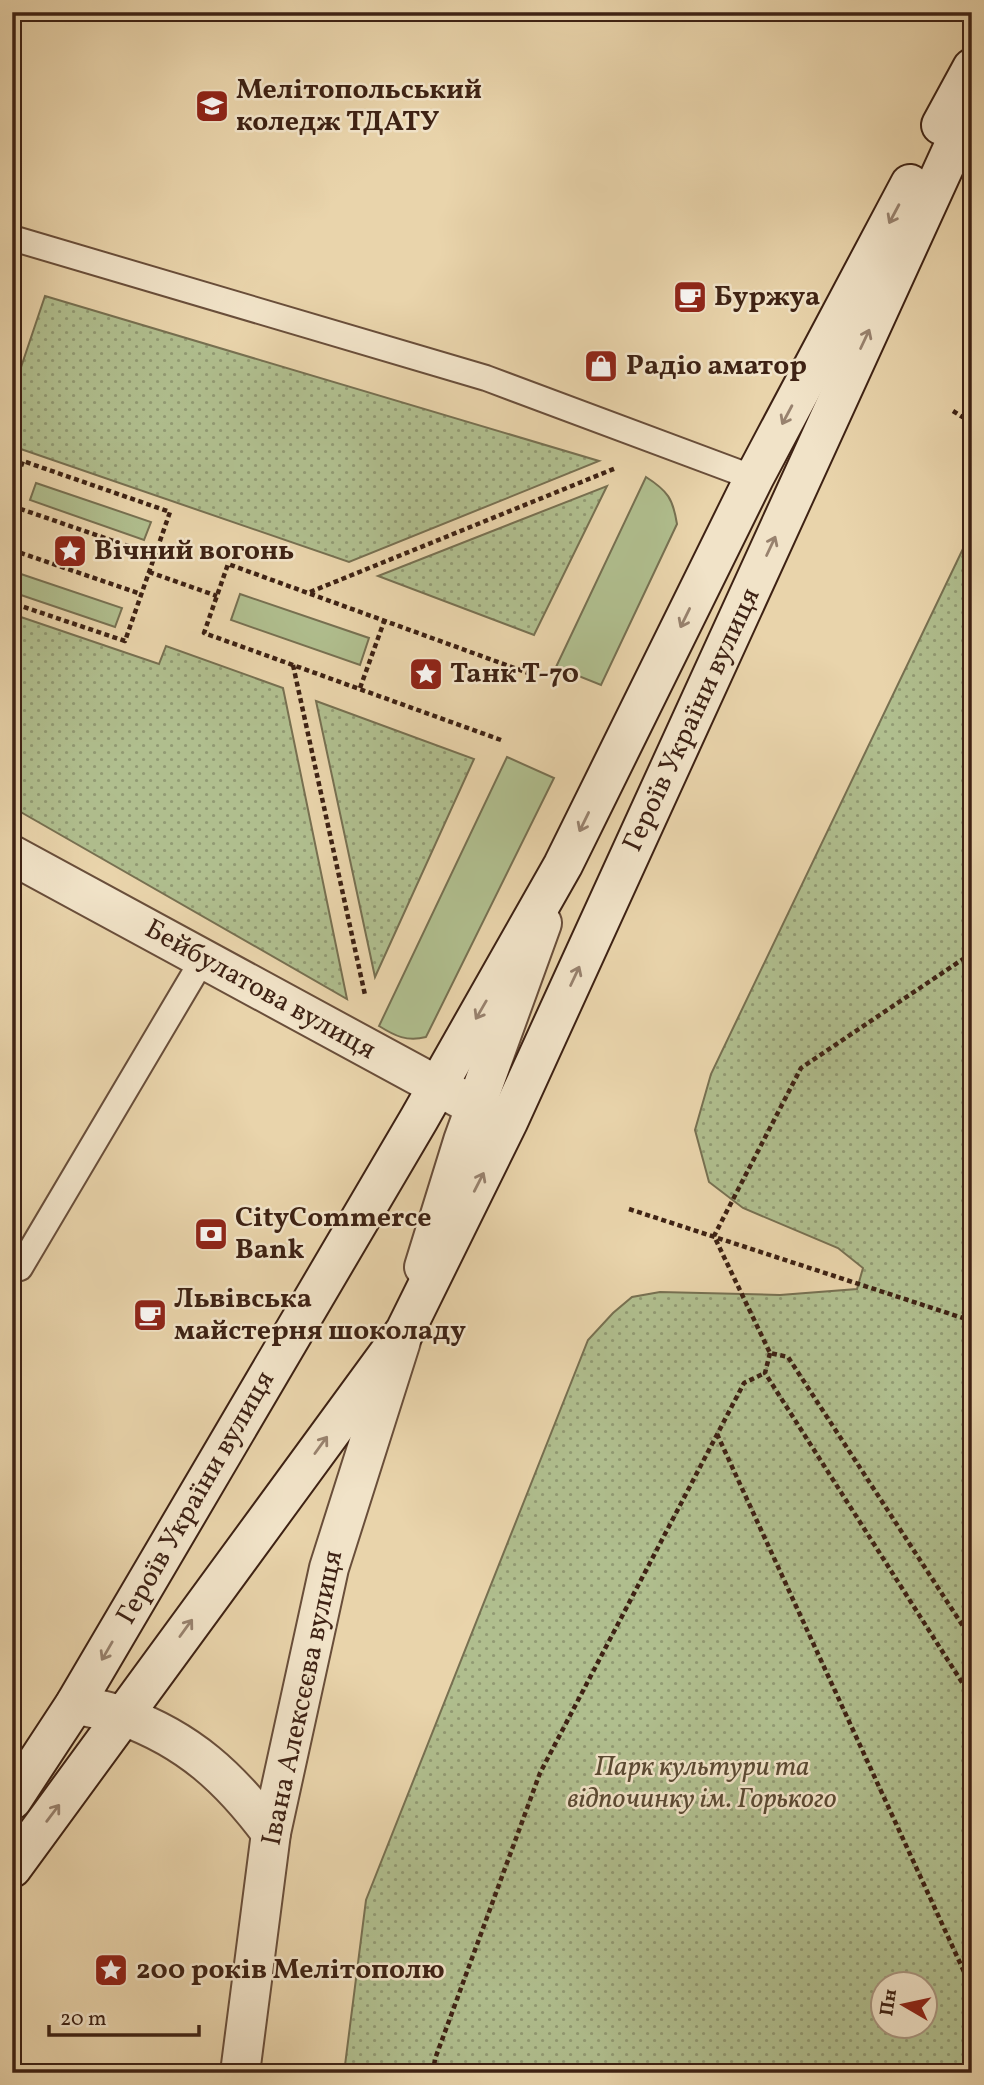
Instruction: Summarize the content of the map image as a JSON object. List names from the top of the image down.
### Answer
{
  "streets": {
    "main road": ["Героїв України вулиця", "Бейбулатова вулиця", "Івана Алексєєва вулиця"]
  },
  "crossings": [
    ["Героїв України вулиця", "Бейбулатова вулиця"],
    ["Героїв України вулиця", "Івана Алексєєва вулиця"]
  ],
  "parks": ["Парк культури та відпочинку ім. Горького"],
  "places": {
    "school or university": ["Мелітопольський коледж ТДАТУ"],
    "cafe": ["Буржуа", "Львівська майстерня шоколаду"],
    "shop": ["Радіо аматор"],
    "place": ["Вічний вогонь", "Танк Т-70", "200 років Мелітополю"],
    "bank": ["CityCommerce Bank"]
  },
  "scale_bar": "20 m",
  "north": "left"
}
